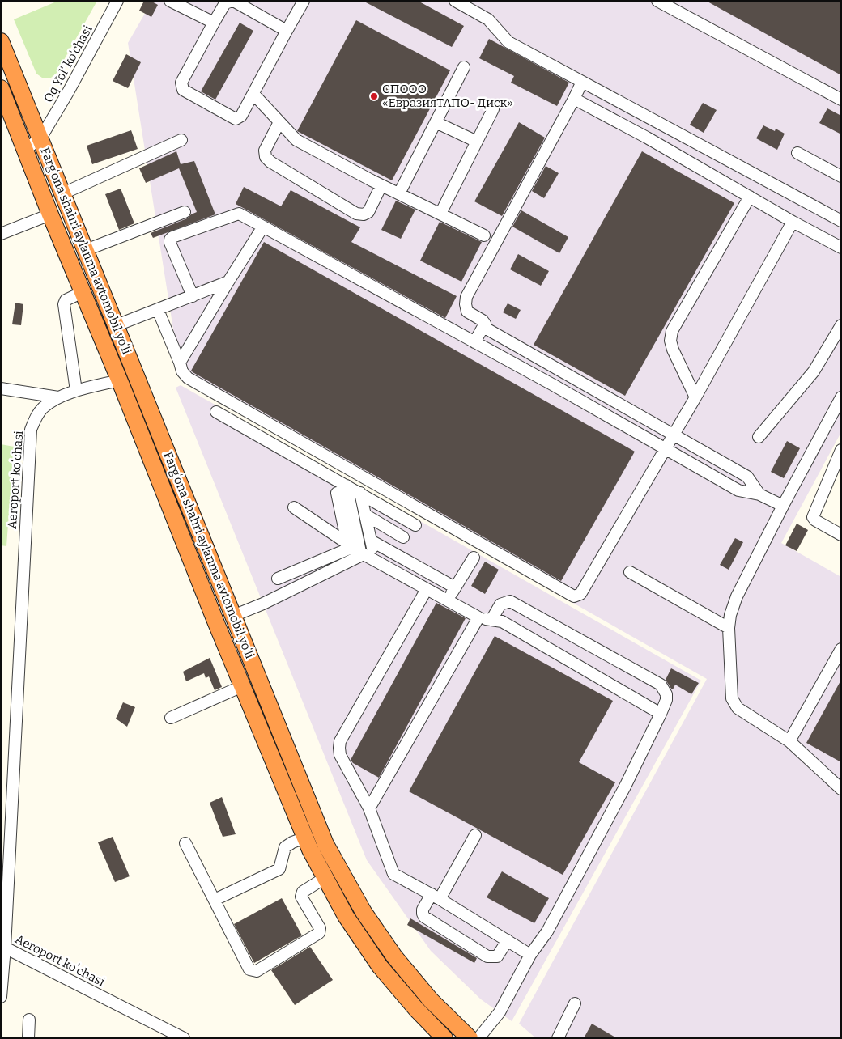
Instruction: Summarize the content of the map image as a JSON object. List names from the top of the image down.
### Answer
{
  "streets": {
    "highway": ["Fargʻona shahri aylanma avtomobil yoʻli"],
    "street": ["Oq Yol' ko'chasi", "Aeroport koʻchasi"]
  },
  "crossings": [
    ["Oq Yol' ko'chasi", "Fargʻona shahri aylanma avtomobil yoʻli"],
    ["Fargʻona shahri aylanma avtomobil yoʻli", "Aeroport koʻchasi"]
  ],
  "places": ["СПООО «ЕвразияТАПО- Диск»"]
}
